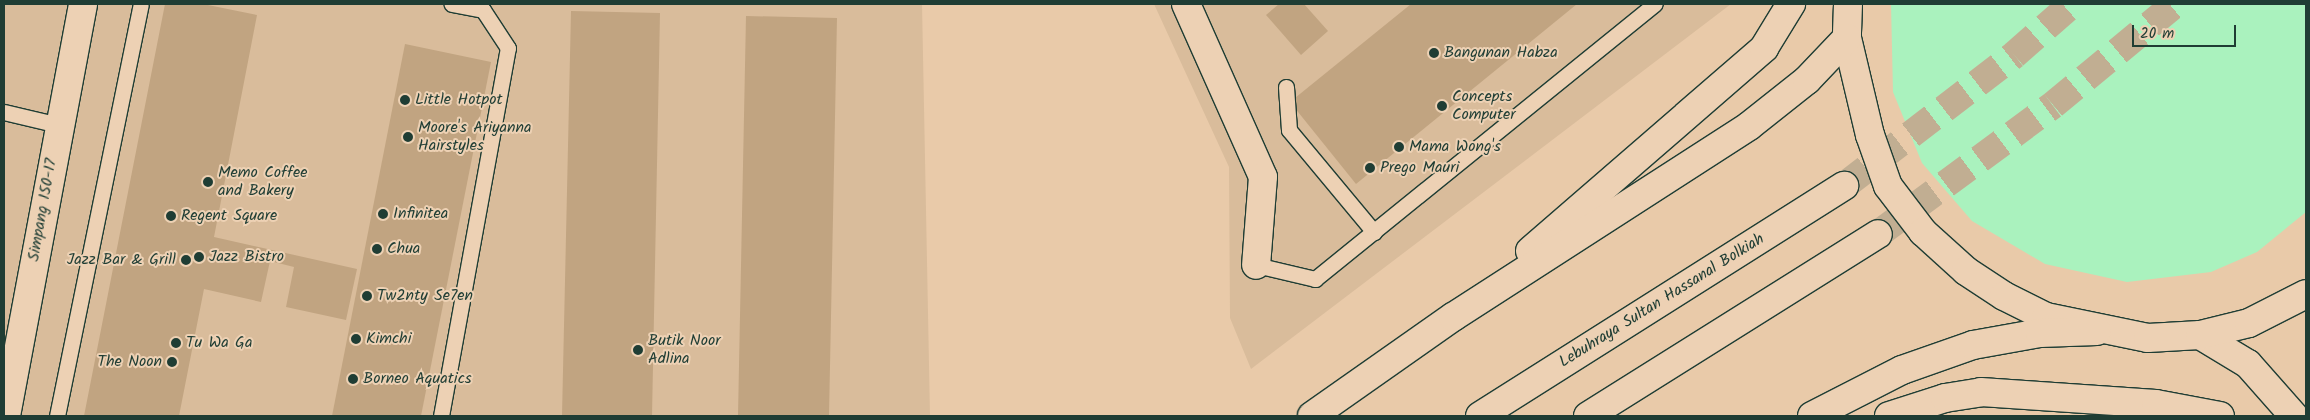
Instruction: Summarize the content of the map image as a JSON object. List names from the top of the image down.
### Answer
{
  "streets": {
    "main road": ["Simpang 150-17", "Lebuhraya Sultan Hassanal Bolkiah"]
  },
  "places": [
    "Bangunan Habza",
    "Little Hotpot",
    "Concepts Computer",
    "Moore's Ariyanna Hairstyles",
    "Mama Wong's",
    "Prego Mauri",
    "Memo Coffee and Bakery",
    "Infinitea",
    "Regent Square",
    "Chua",
    "Jazz Bistro",
    "Jazz Bar & Grill",
    "Tw2nty Se7en",
    "Kimchi",
    "Tu Wa Ga",
    "Butik Noor Adlina",
    "The Noon",
    "Borneo Aquatics"
  ],
  "scale_bar": "20 m"
}
